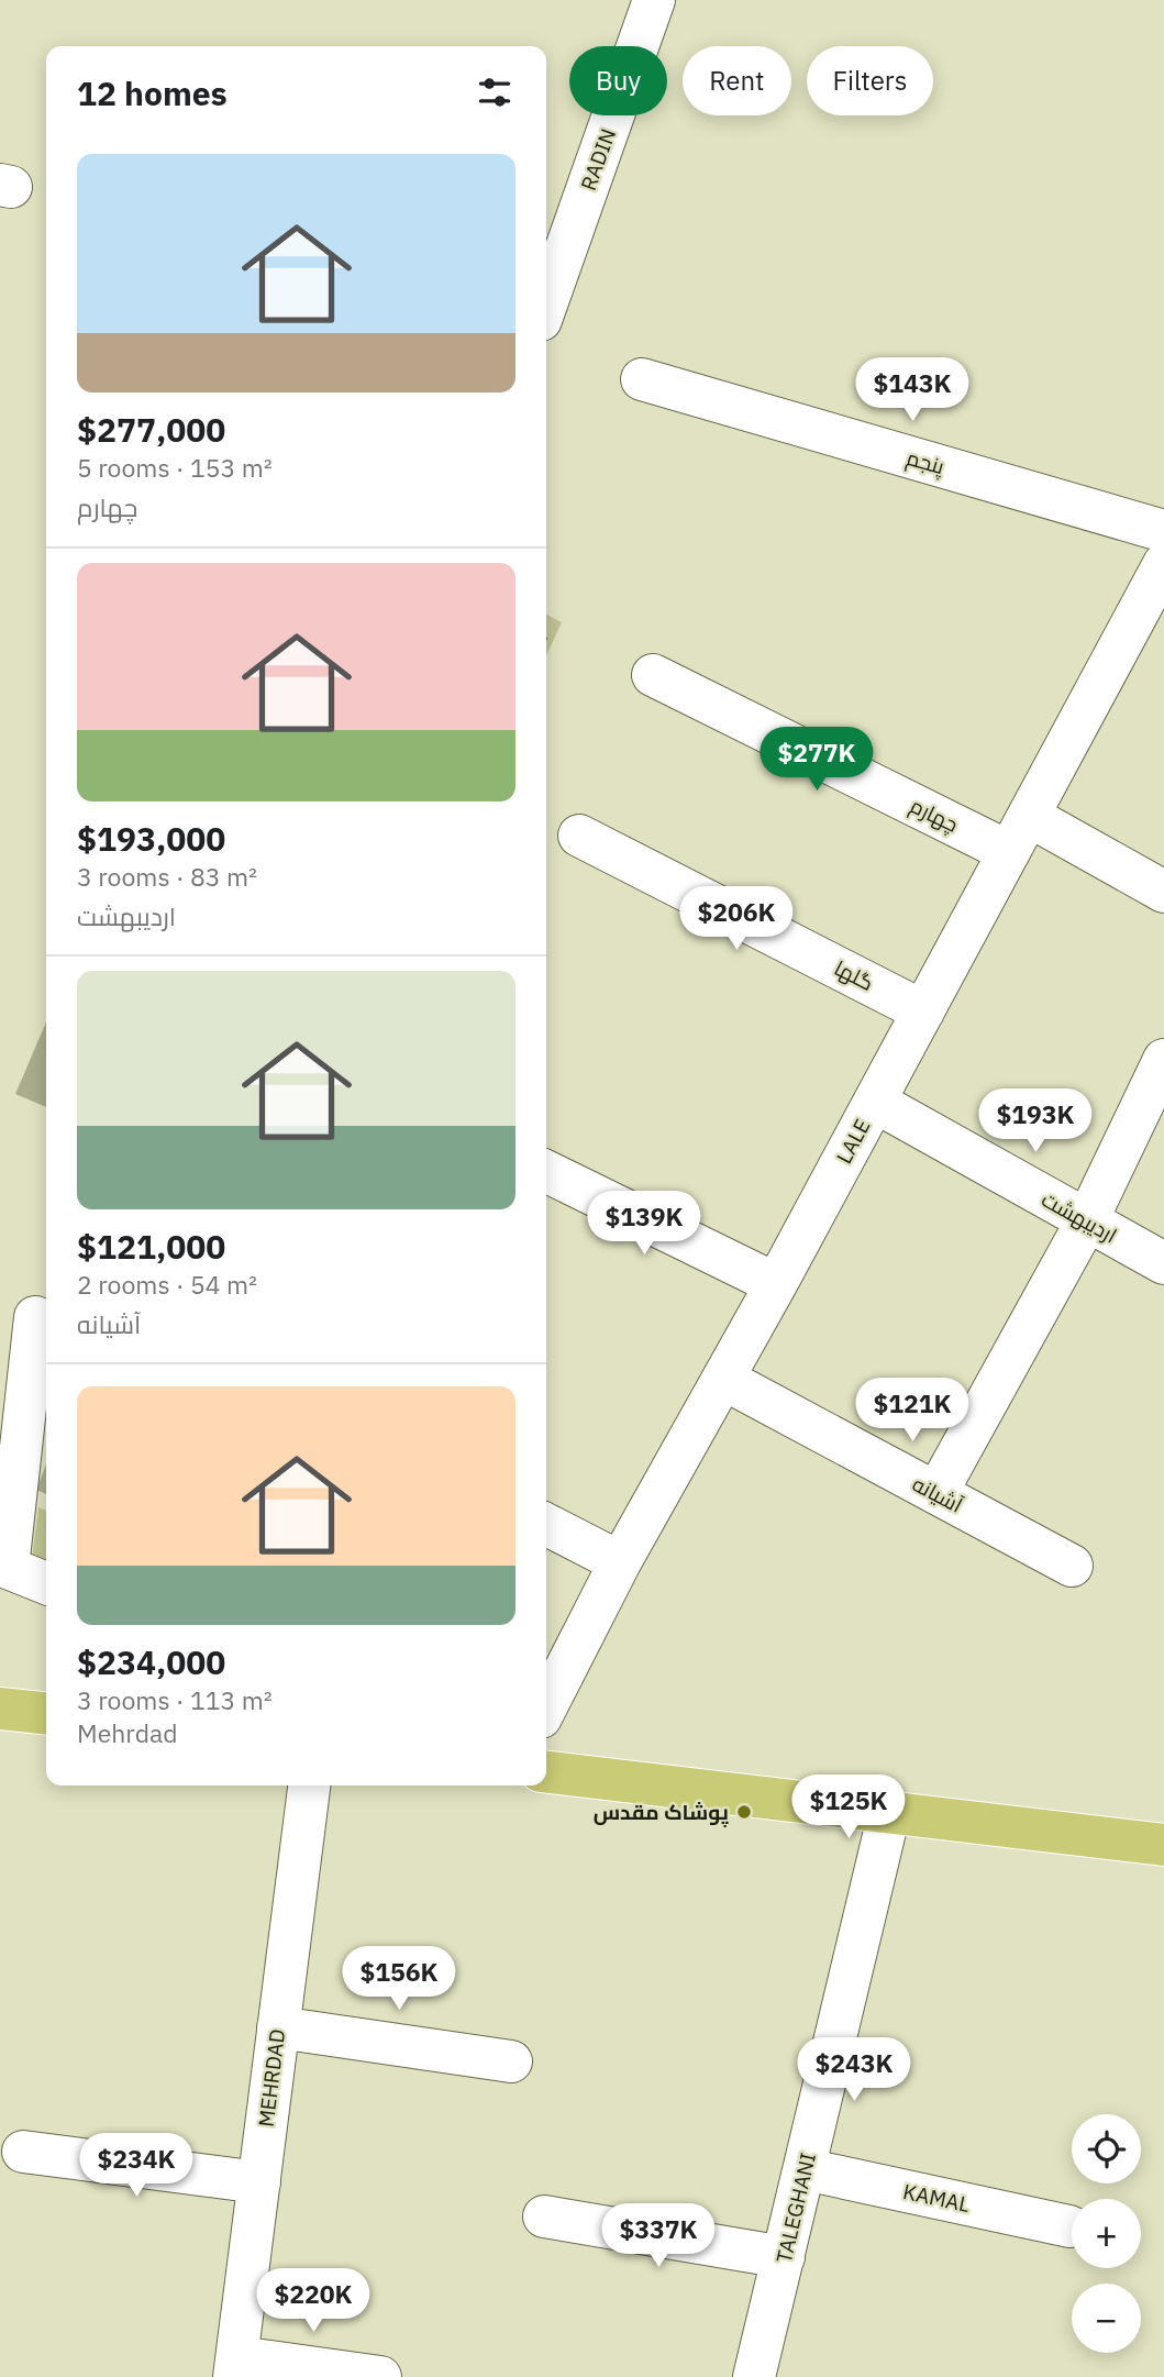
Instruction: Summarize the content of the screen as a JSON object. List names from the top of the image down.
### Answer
{
  "streets": {
    "street": [
      "RADIN",
      "پنجم",
      "چهارم",
      "گلها",
      "LALE",
      "اردیبهشت",
      "آشیانه",
      "MEHRDAD",
      "KAMAL",
      "TALEGHANI"
    ]
  },
  "crossings": [
    ["چهارم", "LALE"],
    ["گلها", "LALE"],
    ["LALE", "اردیبهشت"],
    ["LALE", "آشیانه"],
    ["KAMAL", "TALEGHANI"]
  ],
  "places": ["پوشاک مقدس"],
  "page": {
    "chip": ["Buy", "Rent", "Filters"],
    "heading": "12 homes",
    "list": [
      {
        "name": "$277,000",
        "note": "5 rooms · 153 m² · چهارم"
      },
      {
        "name": "$193,000",
        "note": "3 rooms · 83 m² · اردیبهشت"
      },
      {
        "name": "$121,000",
        "note": "2 rooms · 54 m² · آشیانه"
      },
      {
        "name": "$234,000",
        "note": "3 rooms · 113 m² · Mehrdad"
      }
    ],
    "price": [
      "$143K",
      "$277K",
      "$206K",
      "$193K",
      "$139K",
      "$121K",
      "$125K",
      "$156K",
      "$243K",
      "$234K",
      "$337K",
      "$220K"
    ],
    "map_buttons": ["+", "−"]
  }
}
